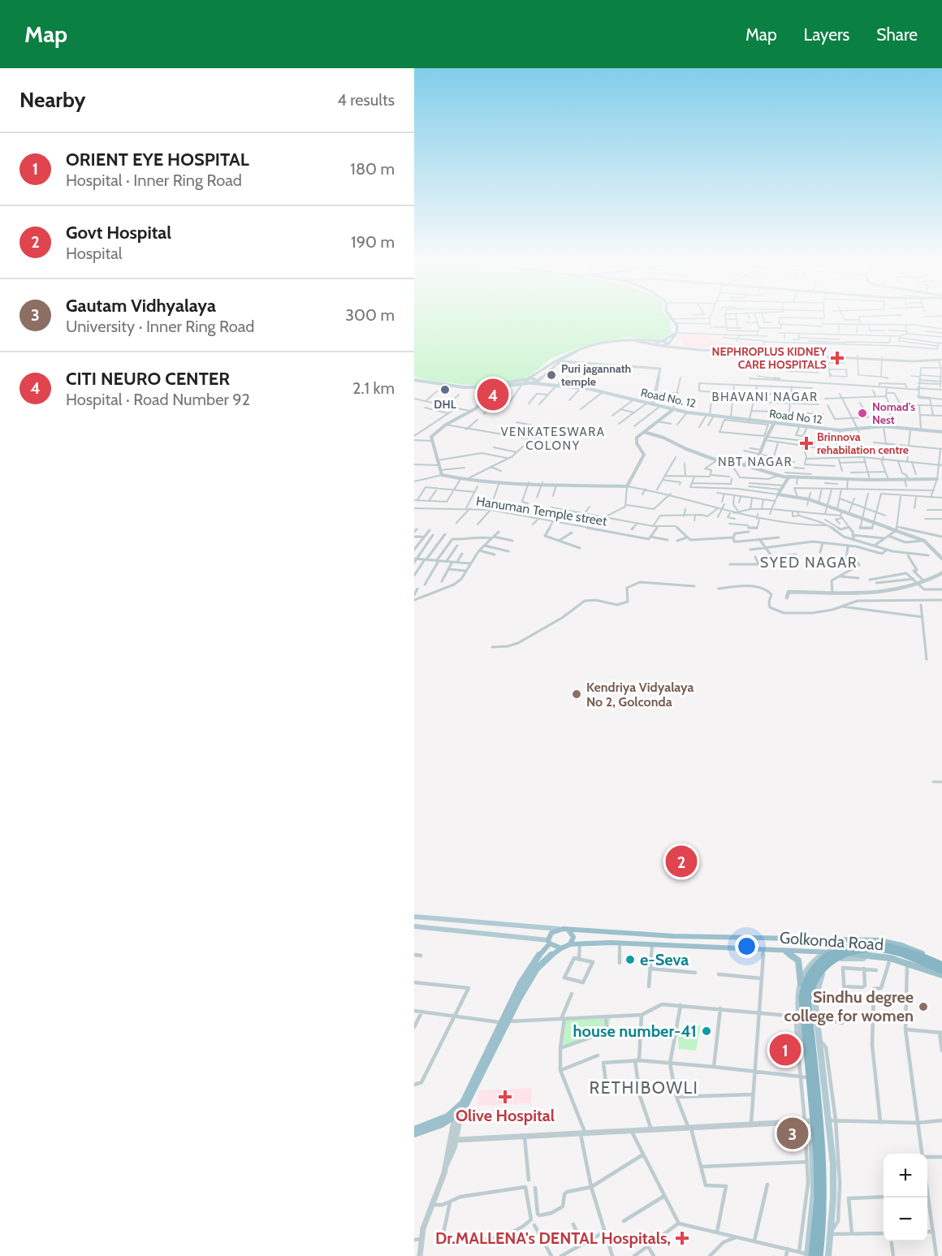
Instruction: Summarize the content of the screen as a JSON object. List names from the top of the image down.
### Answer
{
  "streets": {
    "highway": ["Golkonda Road"],
    "main road": ["Road No. 12", "Road No 12"],
    "street": ["Hanuman Temple street"]
  },
  "crossings": [
    ["Road No. 12", "Road No 12"]
  ],
  "districts": [
    "BHAVANI NAGAR",
    "VENKATESWARA COLONY",
    "NBT NAGAR",
    "SYED NAGAR",
    "RETHIBOWLI"
  ],
  "places": {
    "health": [
      "NEPHROPLUS KIDNEY CARE HOSPITALS",
      "Brinnova rehabilation centre",
      "Olive Hospital",
      "Dr.MALLENA's DENTAL Hospitals,"
    ],
    "other": [
      "Puri jagannath temple",
      "DHL",
      "Nomad's Nest",
      "Kendriya Vidyalaya No 2, Golconda",
      "e-Seva",
      "Sindhu degree college for women",
      "house number-41"
    ]
  },
  "page": {
    "header": "Map",
    "nav": ["Map", "Layers", "Share"],
    "heading": ["Nearby", "4 results"],
    "list": [
      {
        "mark": "1",
        "name": "ORIENT EYE HOSPITAL",
        "note": "Hospital · Inner Ring Road",
        "value": "180 m"
      },
      {
        "mark": "2",
        "name": "Govt Hospital",
        "note": "Hospital",
        "value": "190 m"
      },
      {
        "mark": "3",
        "name": "Gautam Vidhyalaya",
        "note": "University · Inner Ring Road",
        "value": "300 m"
      },
      {
        "mark": "4",
        "name": "CITI NEURO CENTER",
        "note": "Hospital · Road Number 92",
        "value": "2.1 km"
      }
    ],
    "pins": [
      "4",
      "2",
      "1",
      "3"
    ],
    "map_buttons": ["+", "−"]
  }
}
